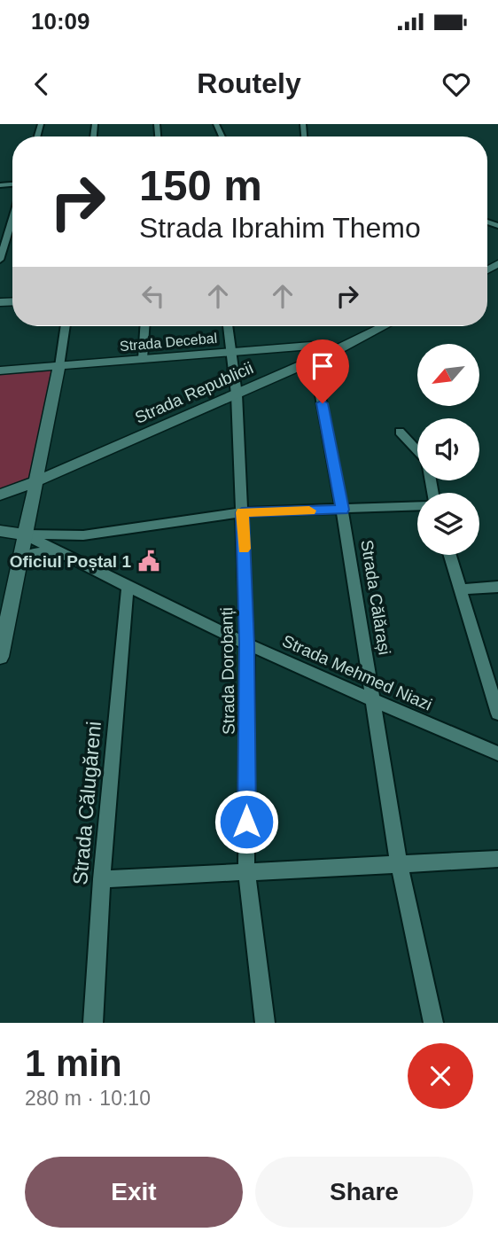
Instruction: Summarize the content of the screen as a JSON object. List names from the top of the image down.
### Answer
{
  "streets": {
    "main road": ["Strada Decebal", "Strada Republicii", "Strada Mehmed Niazi"],
    "street": ["Strada Călărași", "Strada Dorobanți", "Strada Călugăreni"]
  },
  "crossings": [
    ["Strada Decebal", "Strada Republicii"],
    ["Strada Decebal", "Strada Dorobanți"],
    ["Strada Republicii", "Strada Călărași"],
    ["Strada Republicii", "Strada Dorobanți"],
    ["Strada Călărași", "Strada Mehmed Niazi"],
    ["Strada Dorobanți", "Strada Mehmed Niazi"],
    ["Strada Mehmed Niazi", "Strada Călugăreni"]
  ],
  "places": {
    "public building": ["Oficiul Poștal 1"]
  },
  "north": "bottom left",
  "page": {
    "status": "10:09",
    "header": "Routely",
    "turn": ["150 m", "Strada Ibrahim Themo"],
    "heading": ["1 min", "280 m · 10:10"],
    "buttons": ["Exit", "Share"]
  }
}
